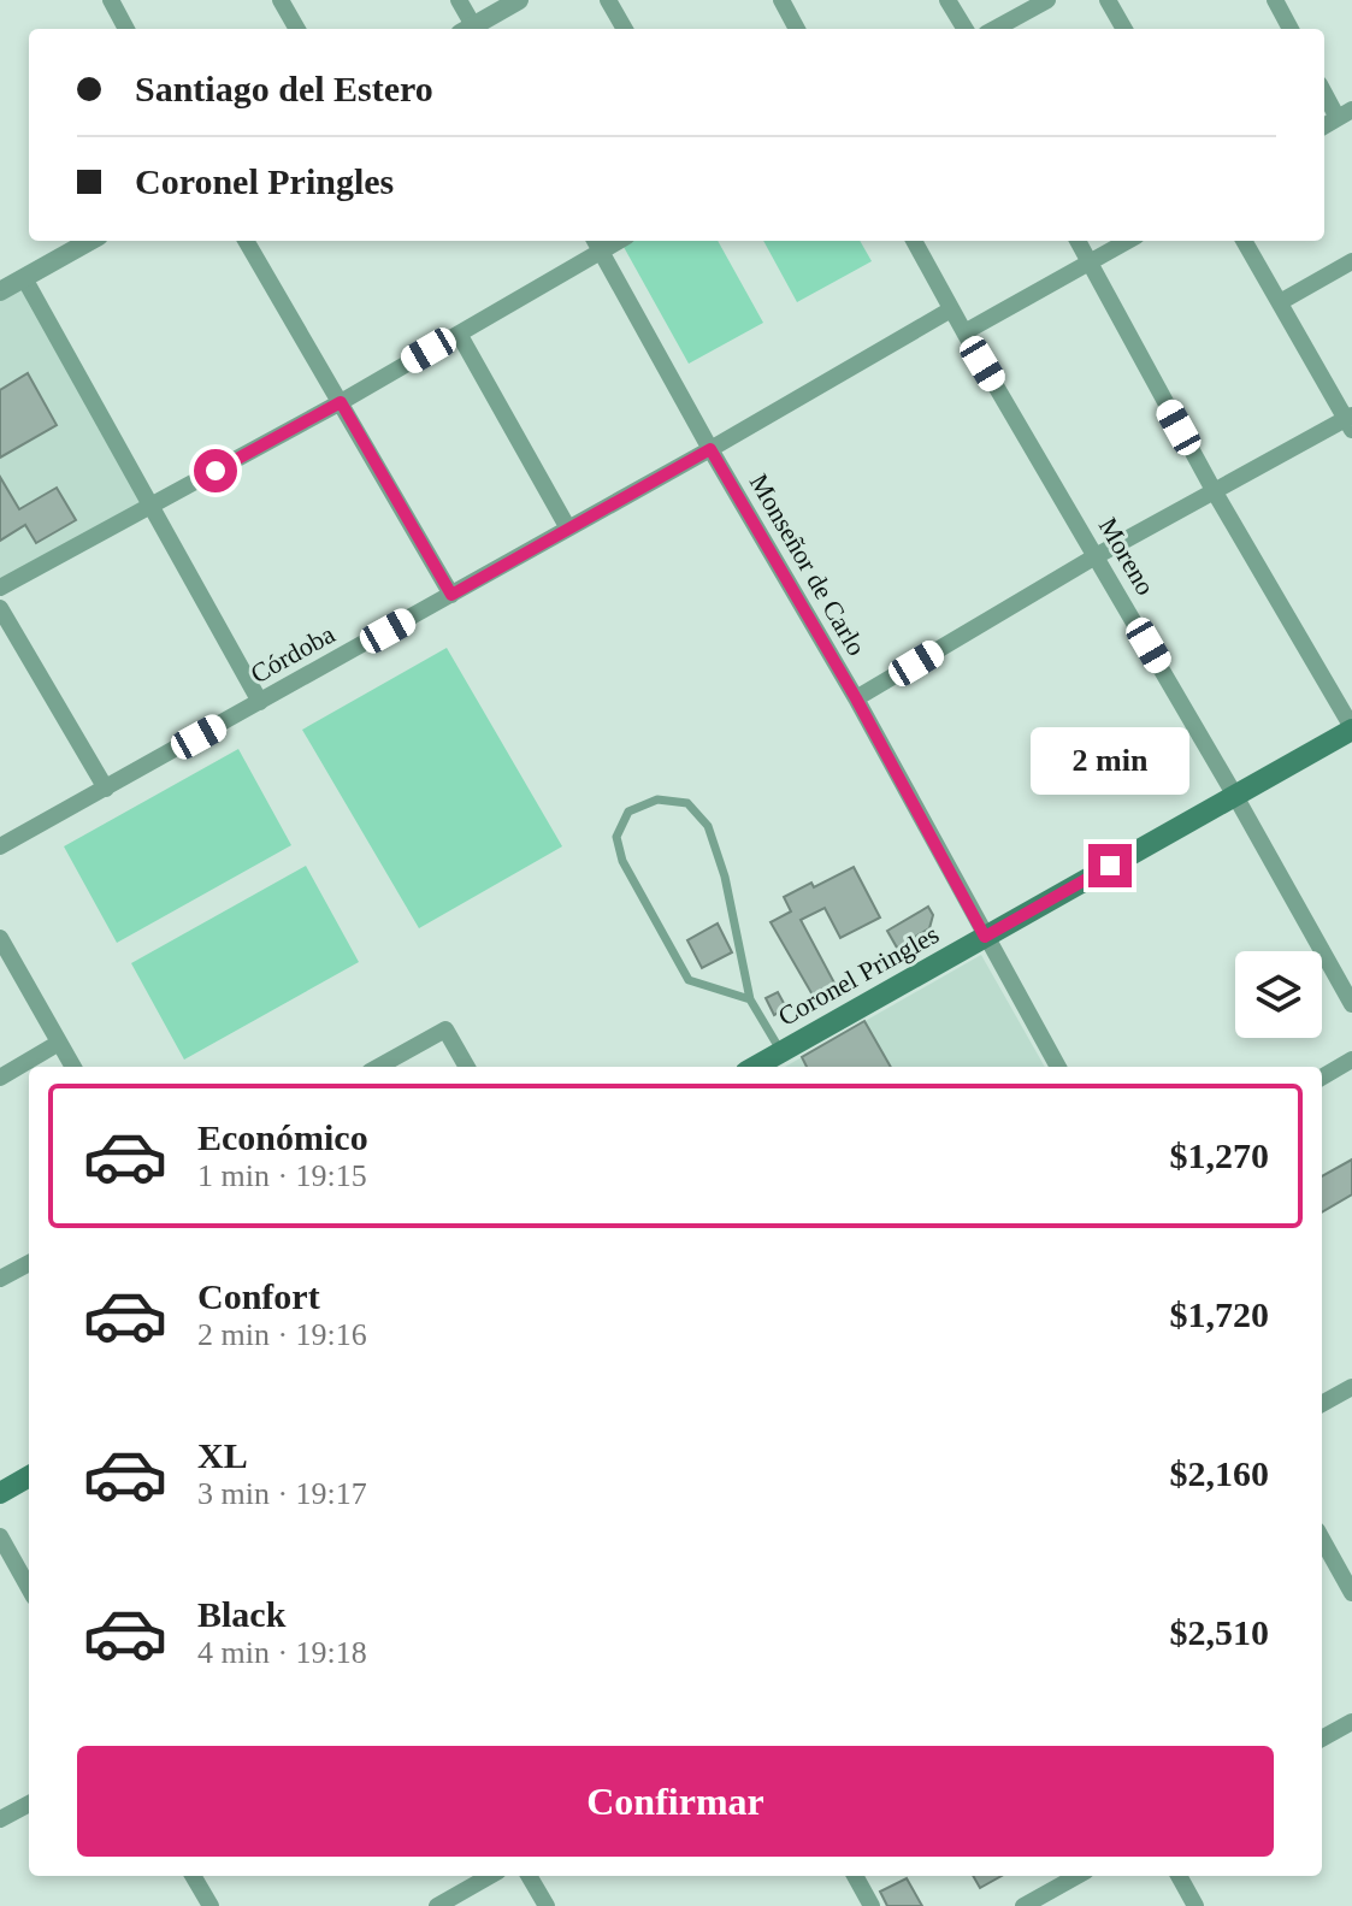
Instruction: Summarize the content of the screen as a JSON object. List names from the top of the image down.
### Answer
{
  "streets": {
    "main road": ["Coronel Pringles"],
    "street": ["Moreno", "Monseñor de Carlo", "Córdoba"]
  },
  "crossings": [
    ["Moreno", "Córdoba"],
    ["Moreno", "Coronel Pringles"],
    ["Monseñor de Carlo", "Córdoba"],
    ["Monseñor de Carlo", "Coronel Pringles"]
  ],
  "page": {
    "banner": ["Santiago del Estero", "Coronel Pringles"],
    "bubble": "2 min",
    "list": [
      {
        "name": "Económico",
        "note": "1 min · 19:15",
        "value": "$1,270"
      },
      {
        "name": "Confort",
        "note": "2 min · 19:16",
        "value": "$1,720"
      },
      {
        "name": "XL",
        "note": "3 min · 19:17",
        "value": "$2,160"
      },
      {
        "name": "Black",
        "note": "4 min · 19:18",
        "value": "$2,510"
      }
    ],
    "buttons": "Confirmar"
  }
}
